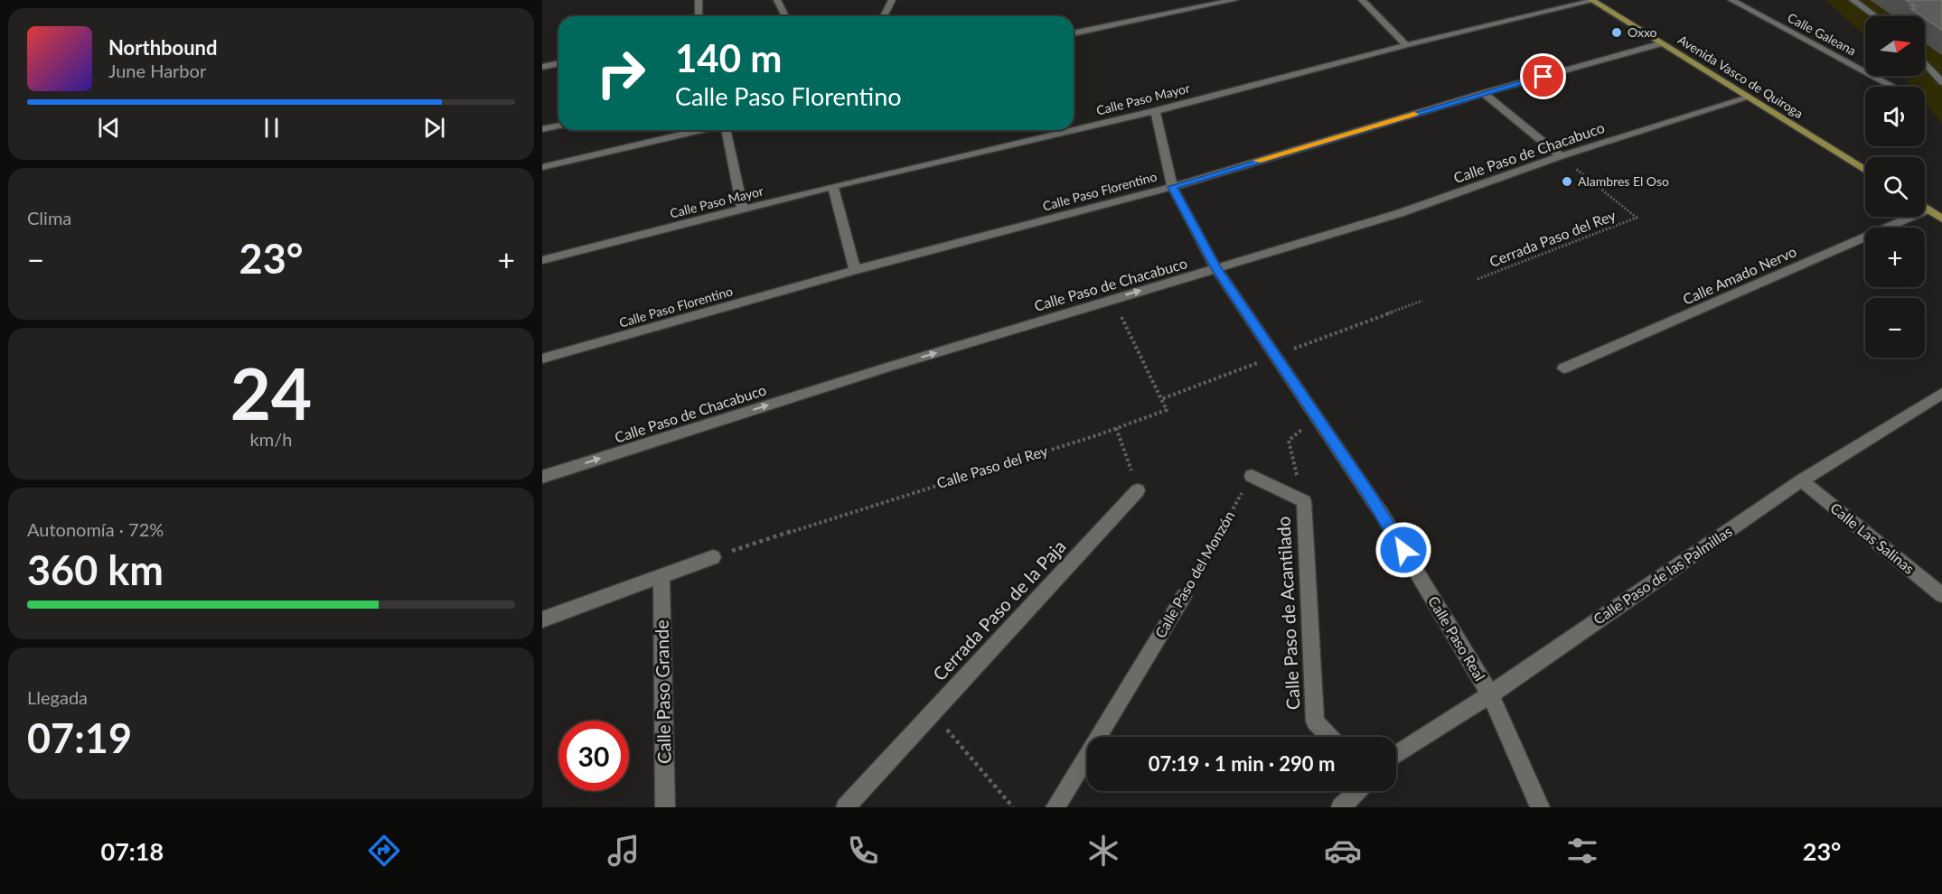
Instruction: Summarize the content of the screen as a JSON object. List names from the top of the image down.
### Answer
{
  "streets": {
    "main road": ["Avenida Vasco de Quiroga"],
    "street": [
      "Calle Galeana",
      "Calle Paso Mayor",
      "Calle Paso de Chacabuco",
      "Calle Paso Florentino",
      "Calle Amado Nervo",
      "Calle Las Salinas",
      "Calle Paso del Monzón",
      "Calle Paso de las Palmillas",
      "Cerrada Paso de la Paja",
      "Calle Paso de Acantilado",
      "Calle Paso Real",
      "Calle Paso Grande"
    ],
    "path": ["Cerrada Paso del Rey", "Calle Paso del Rey"]
  },
  "crossings": [
    ["Avenida Vasco de Quiroga", "Calle Paso Mayor"],
    ["Avenida Vasco de Quiroga", "Calle Paso de Chacabuco"],
    ["Avenida Vasco de Quiroga", "Calle Paso Florentino"],
    ["Calle Paso Mayor", "Calle Paso Real"],
    ["Calle Paso de Chacabuco", "Cerrada Paso del Rey"],
    ["Calle Paso de Chacabuco", "Calle Paso Real"],
    ["Calle Paso Florentino", "Calle Paso Real"],
    ["Calle Las Salinas", "Calle Paso de las Palmillas"],
    ["Calle Paso de las Palmillas", "Calle Paso Real"]
  ],
  "one_way": ["Calle Paso de Chacabuco"],
  "places": ["Oxxo", "Alambres El Oso"],
  "north": "right",
  "page": {
    "map_buttons": ["+", "−"],
    "turn": ["140 m", "Calle Paso Florentino"],
    "song": ["Northbound", "June Harbor"],
    "tile": [
      "Clima",
      ["24", "km/h"],
      ["Autonomía · 72%", "360 km"],
      ["Llegada", "07:19"]
    ],
    "heat": ["−", "23°", "+"],
    "limit": "30",
    "trip": "07:19 · 1 min · 290 m",
    "tabs": ["07:18", "23°"]
  }
}
